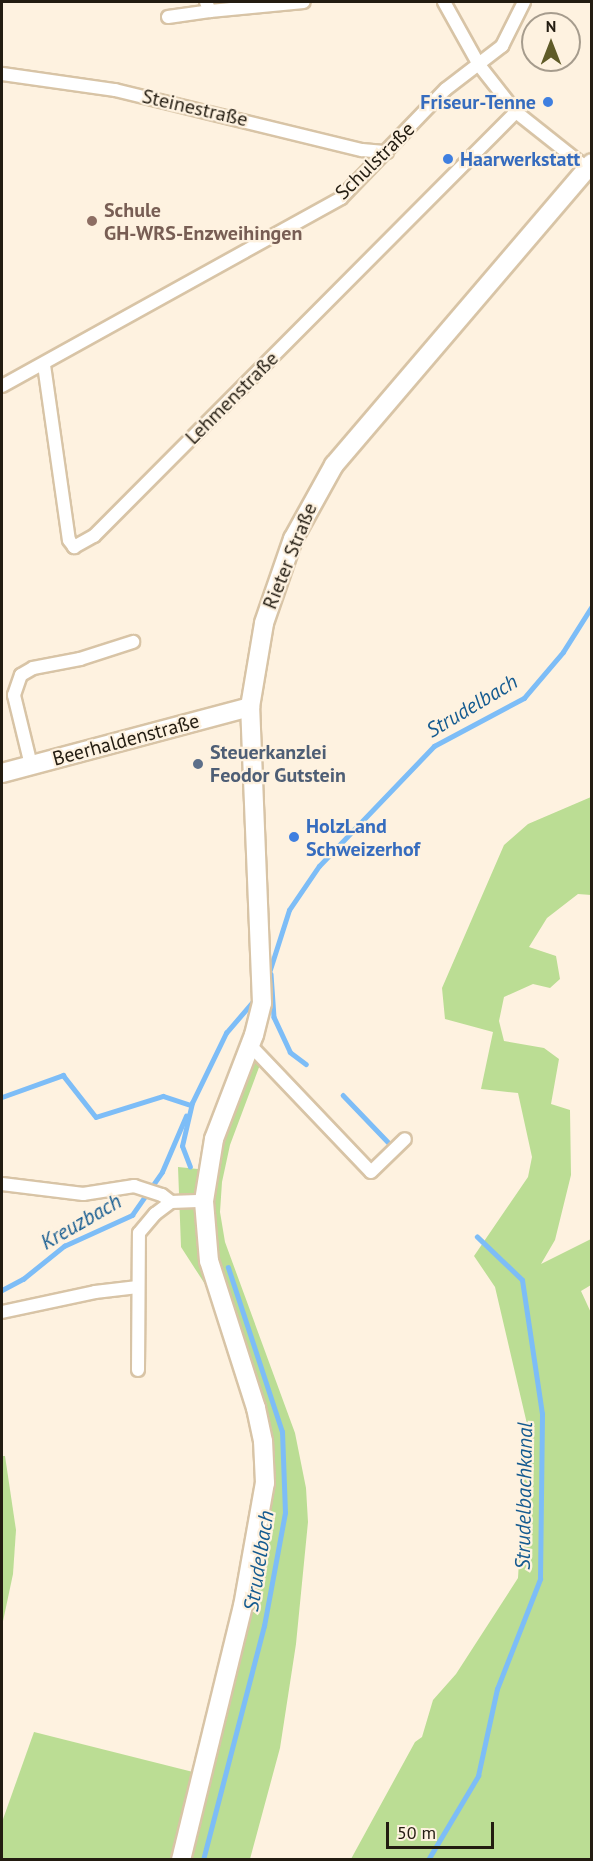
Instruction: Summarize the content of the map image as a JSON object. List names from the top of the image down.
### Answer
{
  "streets": {
    "street": [
      "Steinestraße",
      "Schulstraße",
      "Lehmenstraße",
      "Rieter Straße",
      "Beerhaldenstraße"
    ]
  },
  "crossings": [
    ["Steinestraße", "Schulstraße"],
    ["Schulstraße", "Lehmenstraße"],
    ["Rieter Straße", "Beerhaldenstraße"]
  ],
  "water": ["Strudelbach", "Kreuzbach", "Strudelbachkanal"],
  "places": [
    "Friseur-Tenne",
    "Haarwerkstatt",
    "Schule GH-WRS-Enzweihingen",
    "Steuerkanzlei Feodor Gutstein",
    "HolzLand Schweizerhof"
  ],
  "scale_bar": "50 m",
  "north": "top"
}
